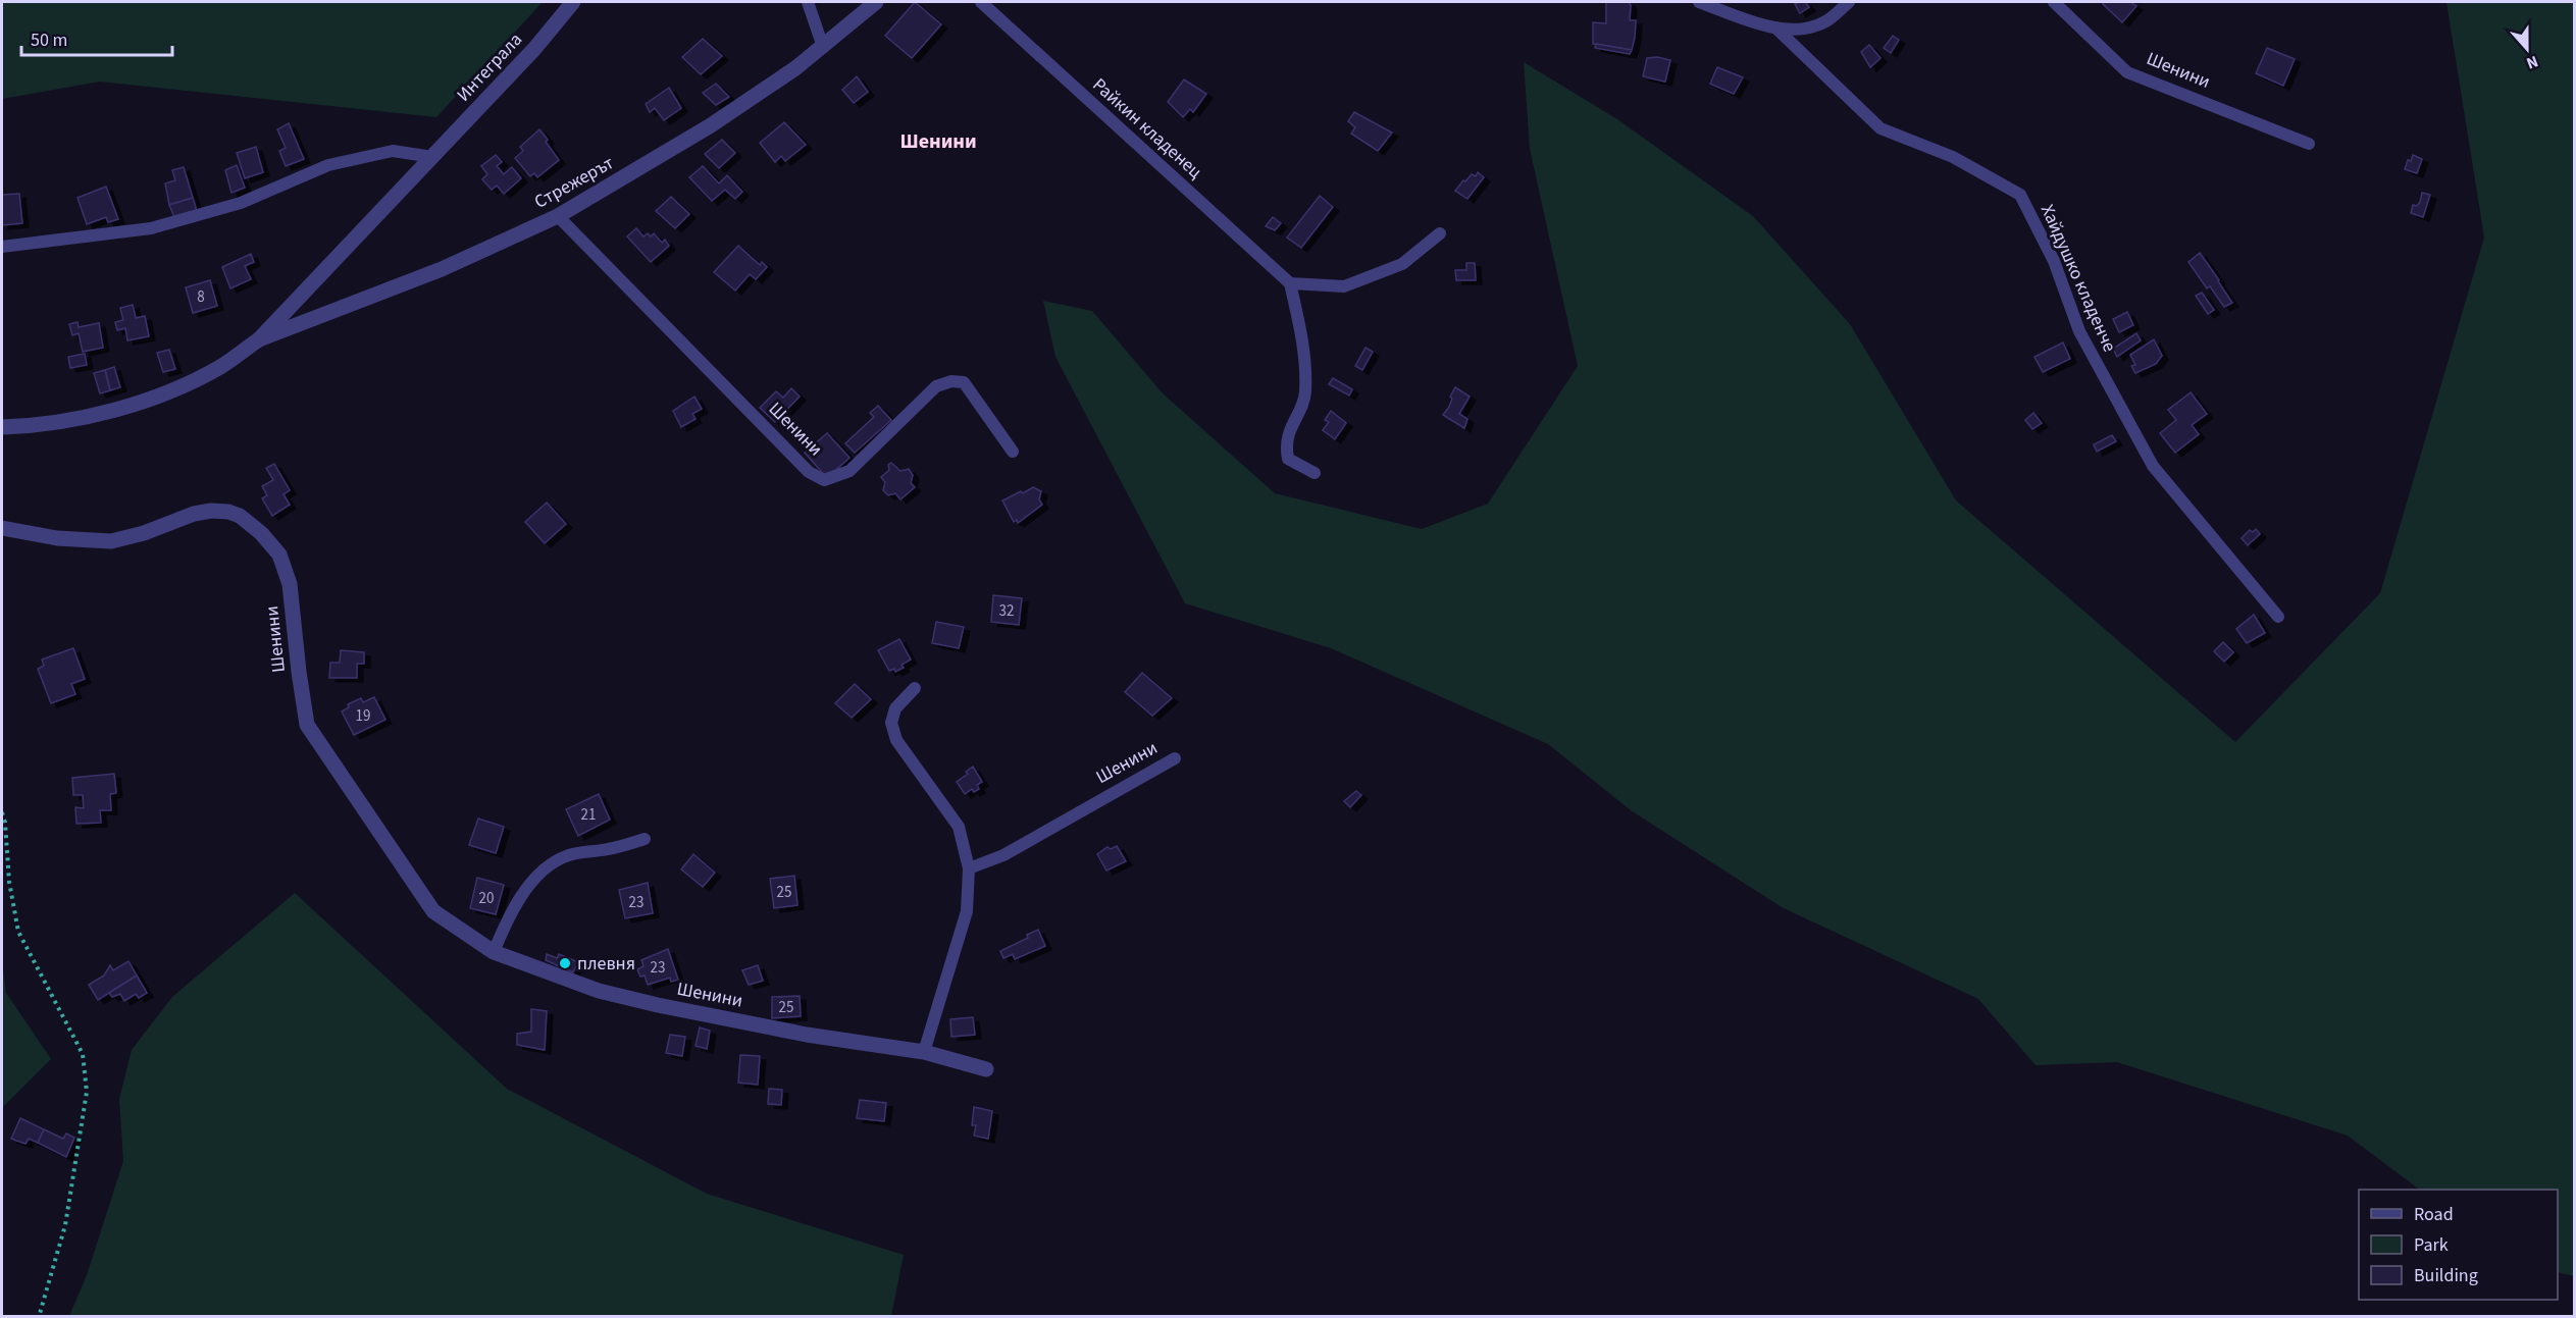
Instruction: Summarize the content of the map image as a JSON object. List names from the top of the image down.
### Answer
{
  "streets": {
    "street": ["Интеграла", "Шенини", "Стрежерът"],
    "lane": ["Райкин кладенец", "Хайдушко кладенче"]
  },
  "crossings": [
    ["Шенини", "Стрежерът"]
  ],
  "districts": ["Шенини"],
  "places": ["плевня"],
  "house_numbers": [
    "8",
    "32",
    "19",
    "21",
    "25",
    "20",
    "23",
    "23",
    "25"
  ],
  "legend": ["Road", "Park", "Building"],
  "scale_bar": "50 m",
  "north": "bottom"
}
